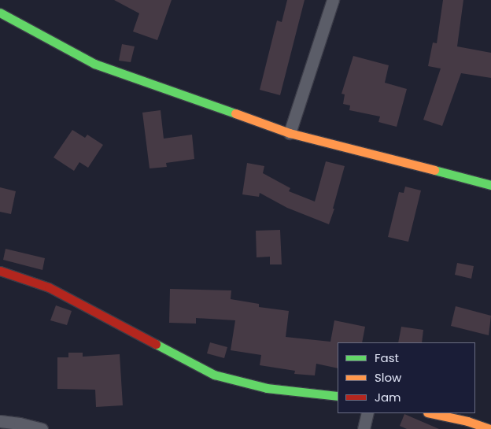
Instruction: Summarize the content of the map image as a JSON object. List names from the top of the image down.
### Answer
{
  "legend": ["Fast", "Slow", "Jam"]
}
